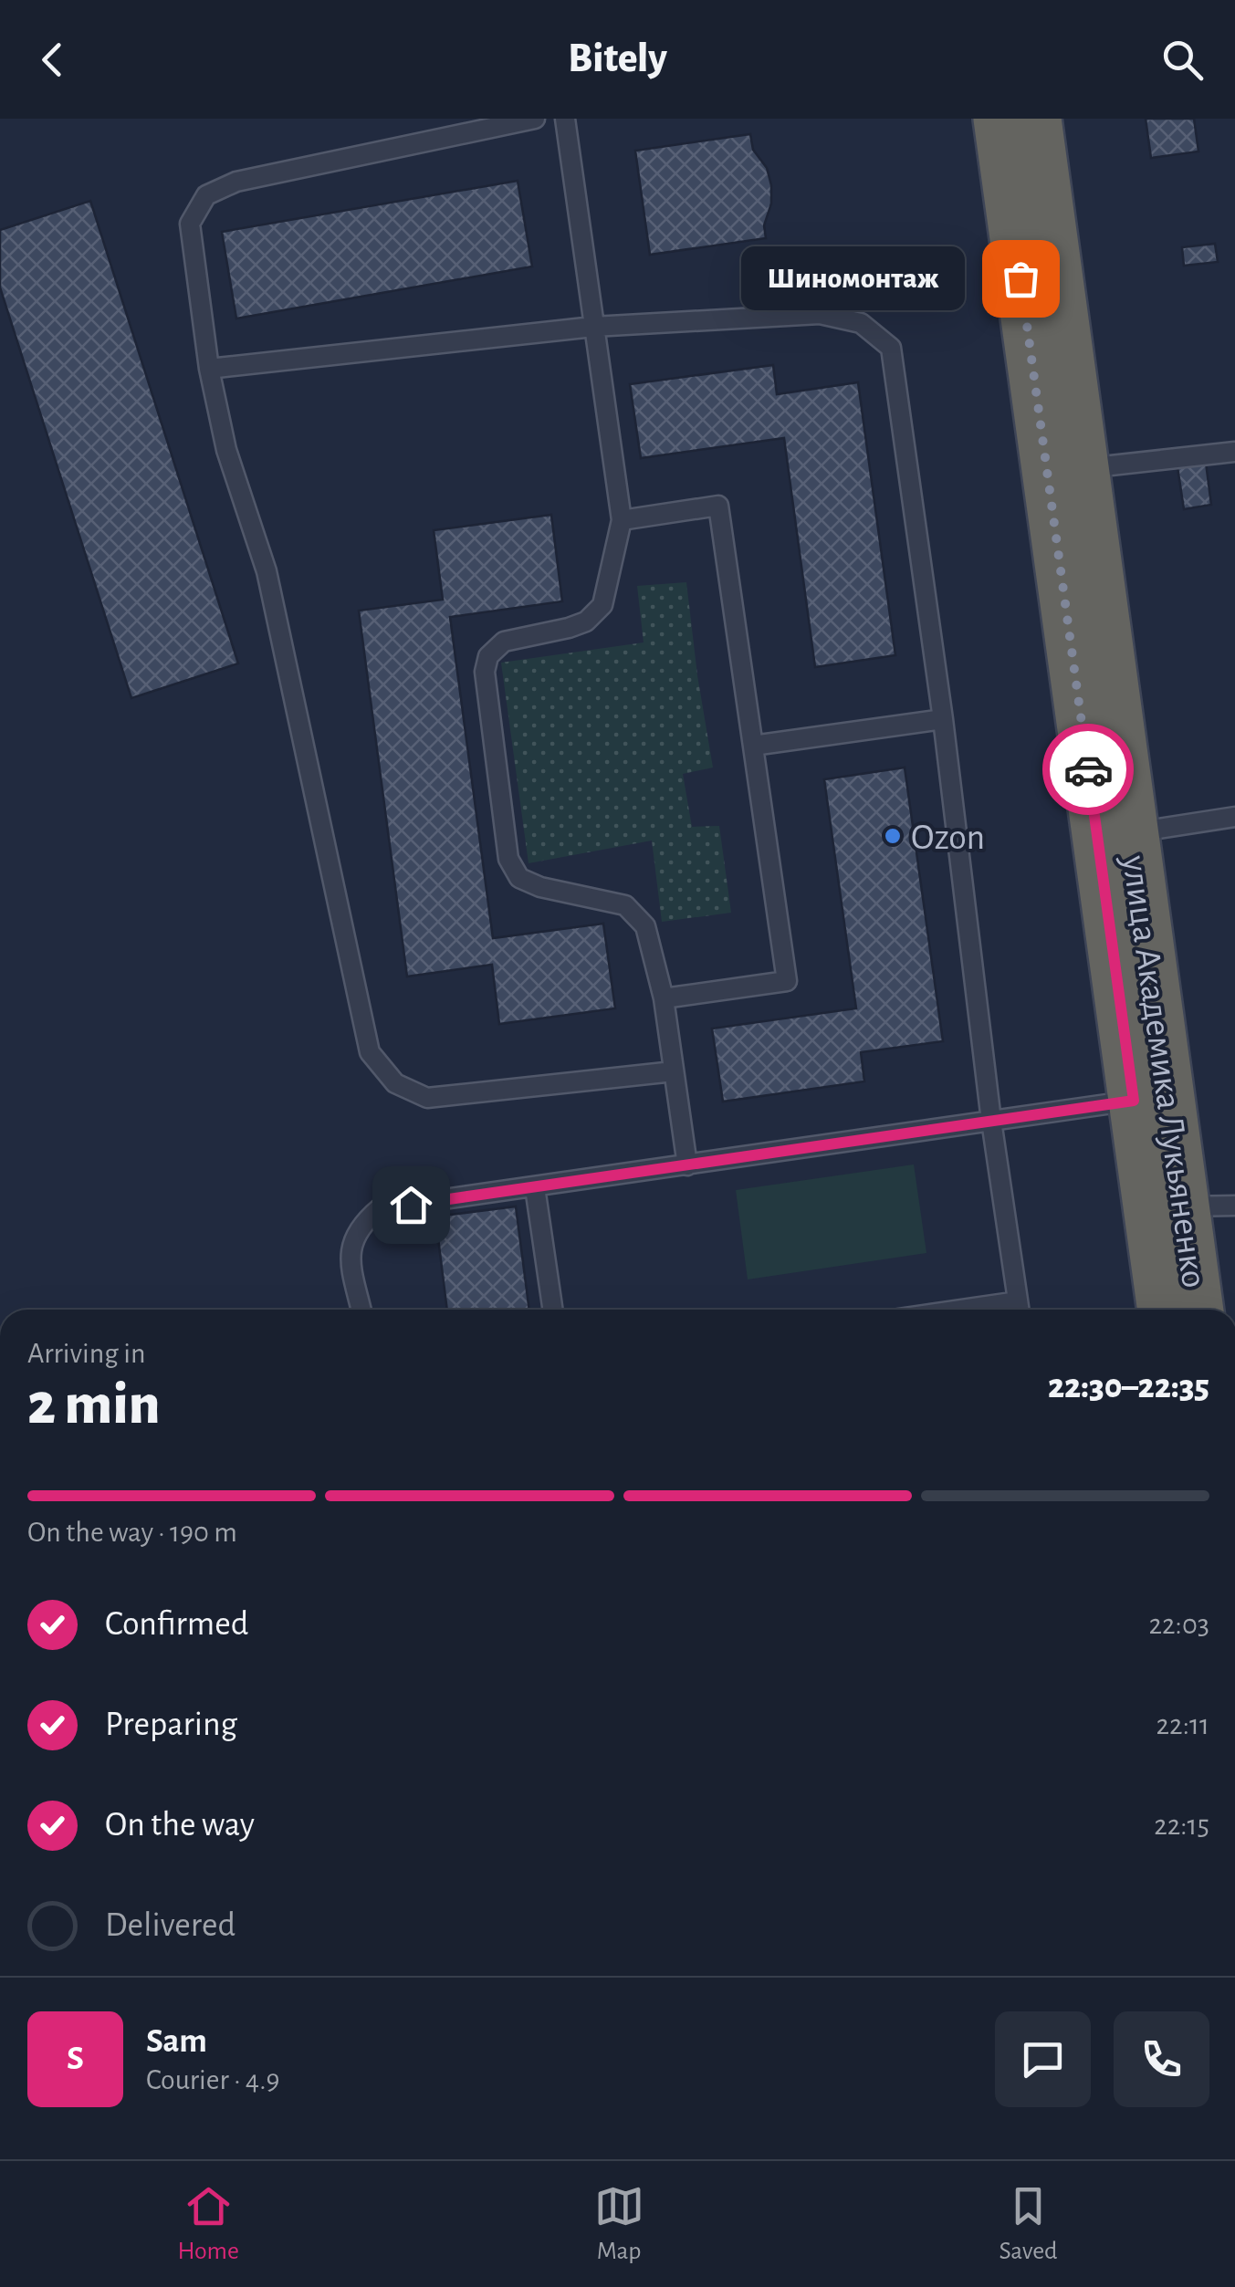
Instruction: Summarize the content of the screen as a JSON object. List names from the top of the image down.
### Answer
{
  "streets": {
    "highway": ["улица Академика Лукьяненко"]
  },
  "places": ["Шиномонтаж", "Ozon"],
  "page": {
    "header": "Bitely",
    "bubble": "Шиномонтаж",
    "heading": ["2 min", "Arriving in", "22:30–22:35"],
    "panel": ["Sam", "Courier · 4.9"],
    "bar": "On the way · 190 m",
    "list": [
      ["Confirmed", "22:03"],
      ["Preparing", "22:11"],
      ["On the way", "22:15"],
      "Delivered"
    ],
    "round": "S",
    "tabs": ["Home", "Map", "Saved"]
  }
}
